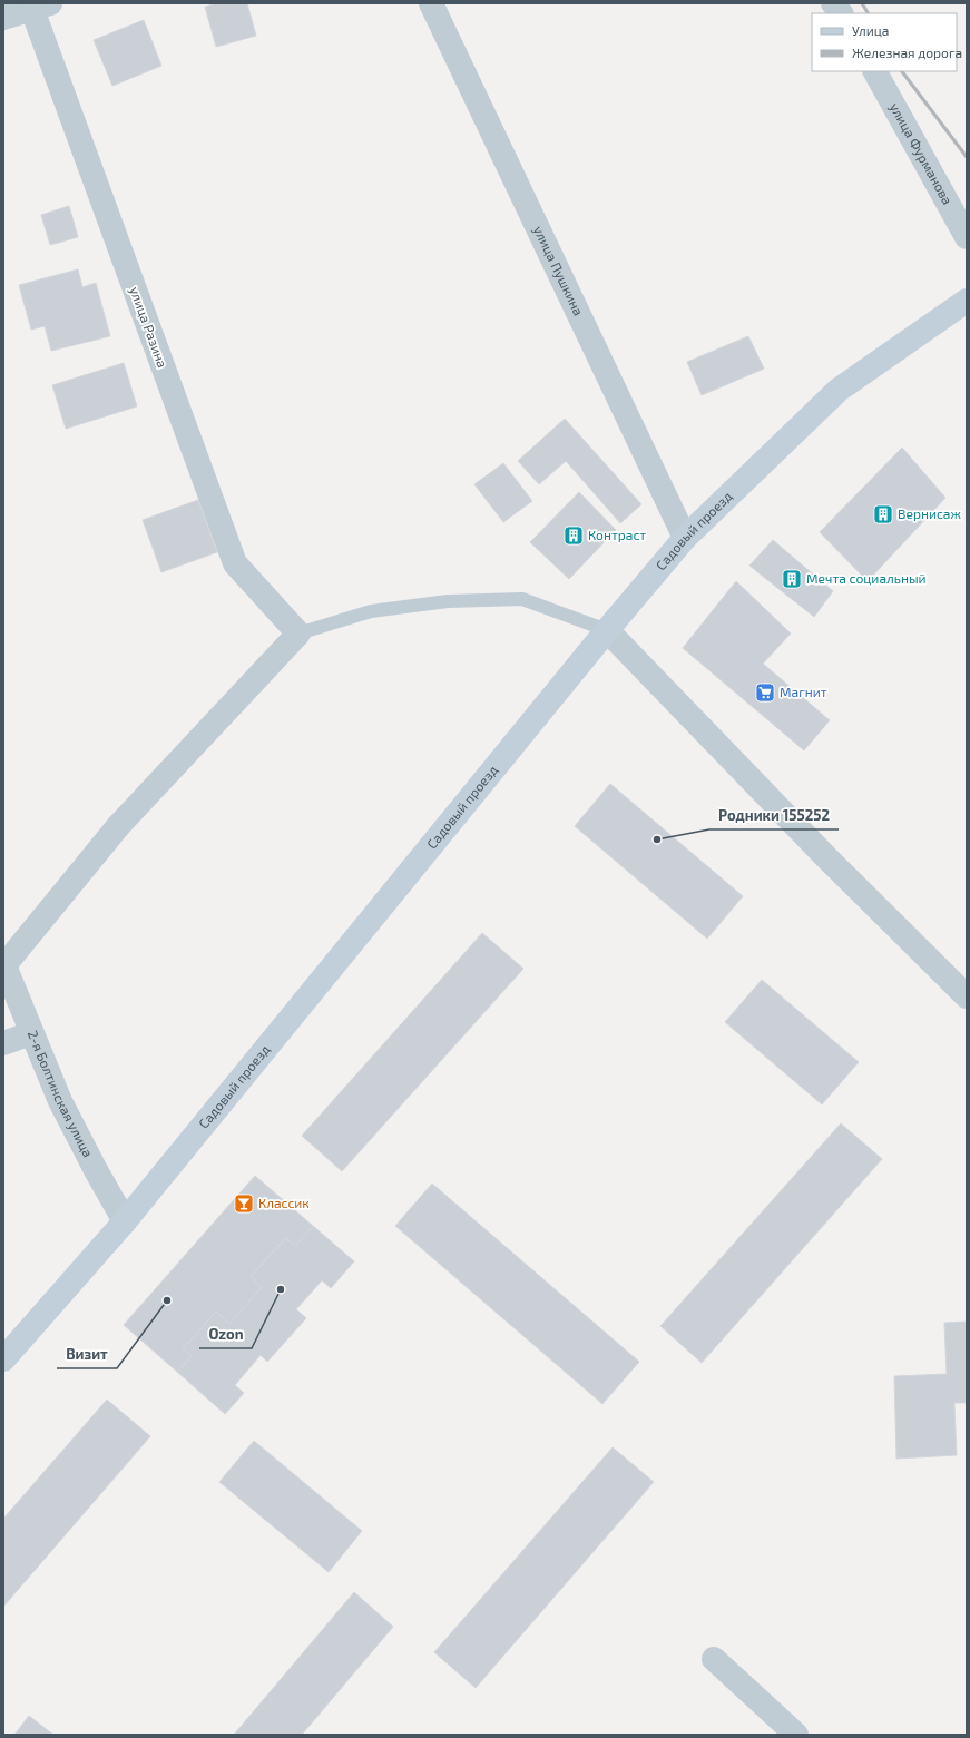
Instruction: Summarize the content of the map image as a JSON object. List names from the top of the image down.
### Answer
{
  "streets": {
    "main road": ["Садовый проезд"],
    "street": [
      "улица Фурманова",
      "улица Пушкина",
      "улица Разина",
      "2-я Болтинская улица"
    ]
  },
  "crossings": [
    ["улица Пушкина", "Садовый проезд"],
    ["Садовый проезд", "2-я Болтинская улица"]
  ],
  "places": {
    "building": ["Вернисаж", "Контраст", "Мечта социальный"],
    "supermarket": ["Магнит"],
    "other": ["Родники 155252", "Ozon", "Визит"],
    "bar": ["Классик"]
  },
  "legend": ["Улица", "Железная дорога"]
}
